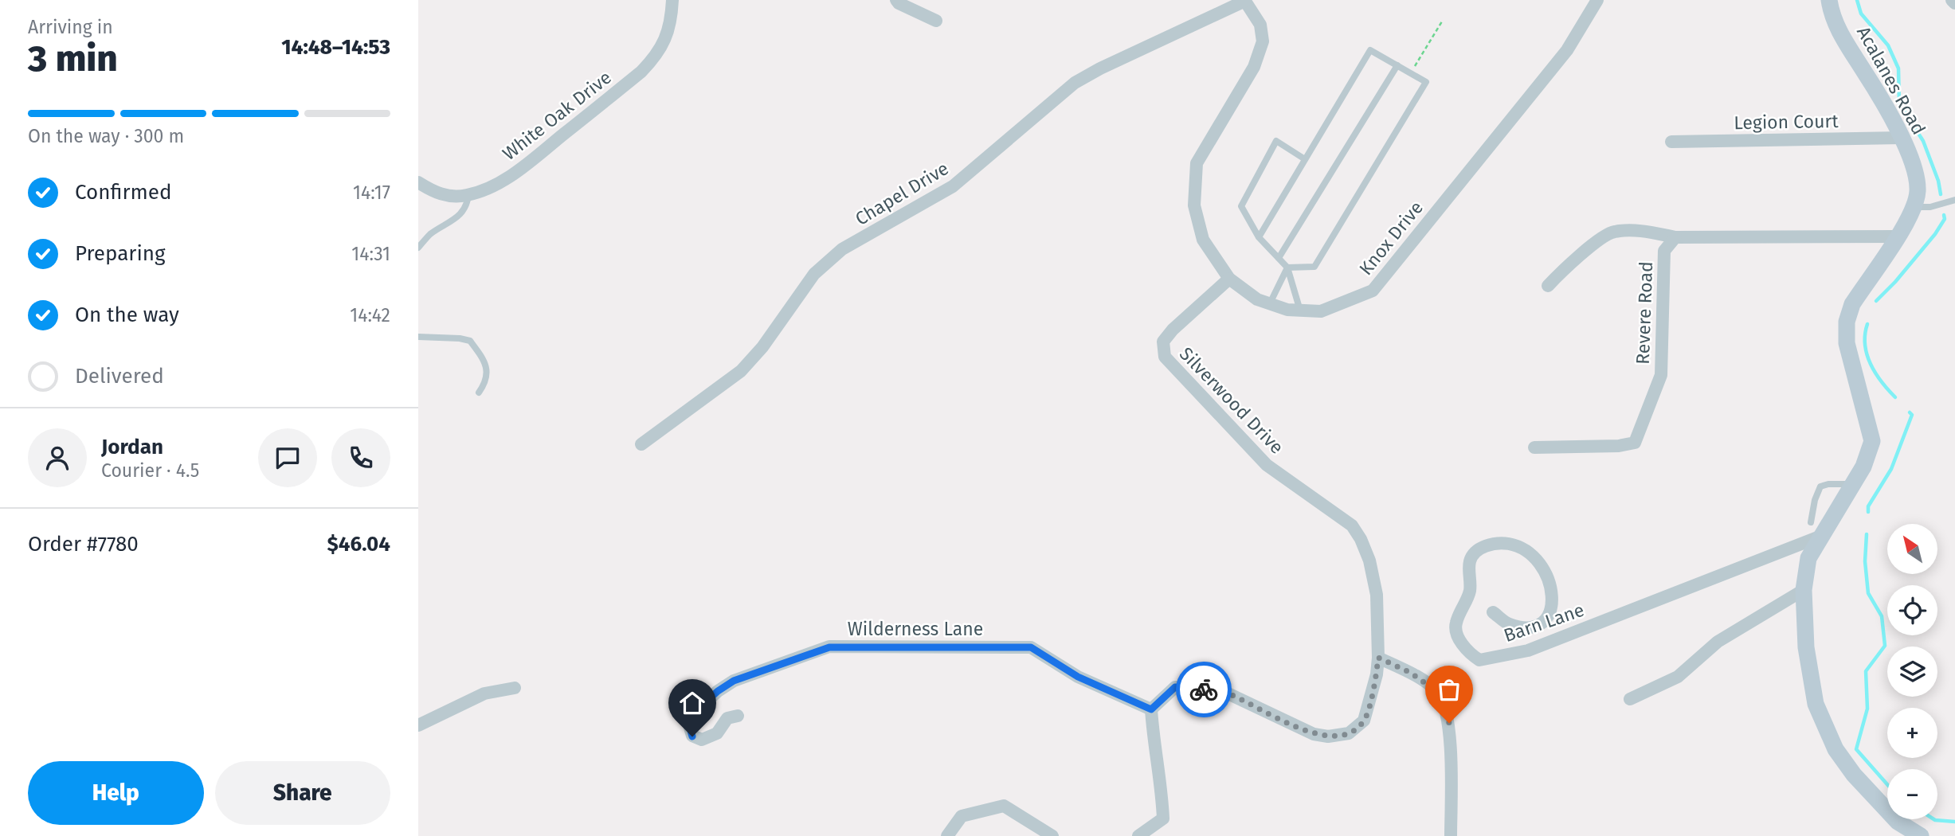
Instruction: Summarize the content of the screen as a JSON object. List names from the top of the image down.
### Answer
{
  "streets": {
    "street": [
      "Acalanes Road",
      "White Oak Drive",
      "Legion Court",
      "Chapel Drive",
      "Knox Drive",
      "Revere Road",
      "Silverwood Drive",
      "Barn Lane",
      "Wilderness Lane"
    ]
  },
  "crossings": [
    ["Acalanes Road", "Legion Court"],
    ["Acalanes Road", "Barn Lane"],
    ["Chapel Drive", "Knox Drive"],
    ["Knox Drive", "Silverwood Drive"],
    ["Silverwood Drive", "Wilderness Lane"]
  ],
  "north": "top left",
  "page": {
    "heading": ["3 min", "Arriving in", "14:48–14:53"],
    "panel": [
      "Jordan",
      "Courier · 4.5",
      "Order #7780",
      "$46.04"
    ],
    "bar": "On the way · 300 m",
    "list": [
      ["Confirmed", "14:17"],
      ["Preparing", "14:31"],
      ["On the way", "14:42"],
      "Delivered"
    ],
    "map_buttons": ["+", "−"],
    "buttons": ["Help", "Share"]
  }
}
